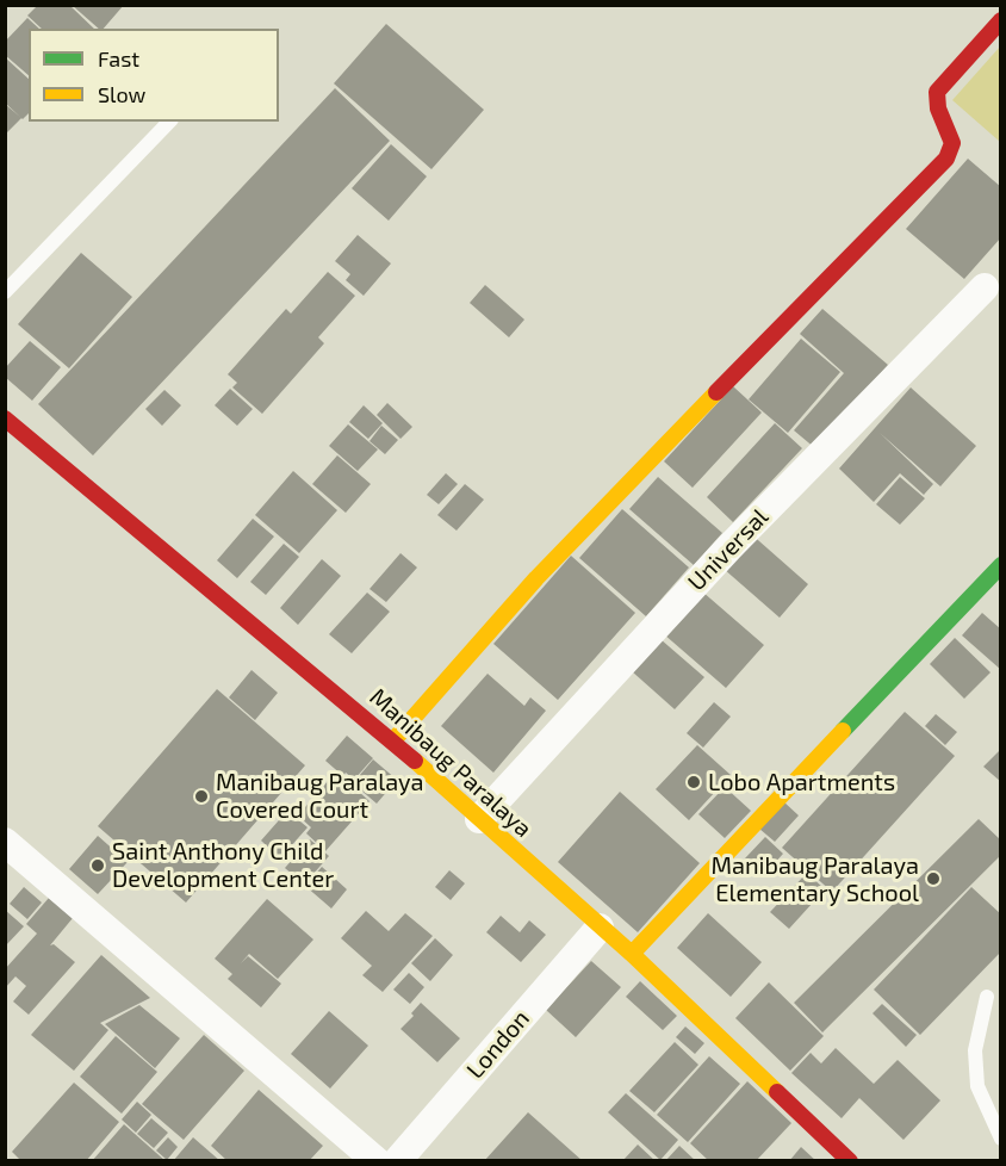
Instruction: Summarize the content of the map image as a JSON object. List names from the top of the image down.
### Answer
{
  "streets": {
    "street": ["Universal", "Manibaug Paralaya", "London"]
  },
  "crossings": [
    ["Universal", "Manibaug Paralaya"],
    ["Manibaug Paralaya", "London"]
  ],
  "places": [
    "Lobo Apartments",
    "Manibaug Paralaya Covered Court",
    "Saint Anthony Child Development Center",
    "Manibaug Paralaya Elementary School"
  ],
  "legend": ["Fast", "Slow"]
}
